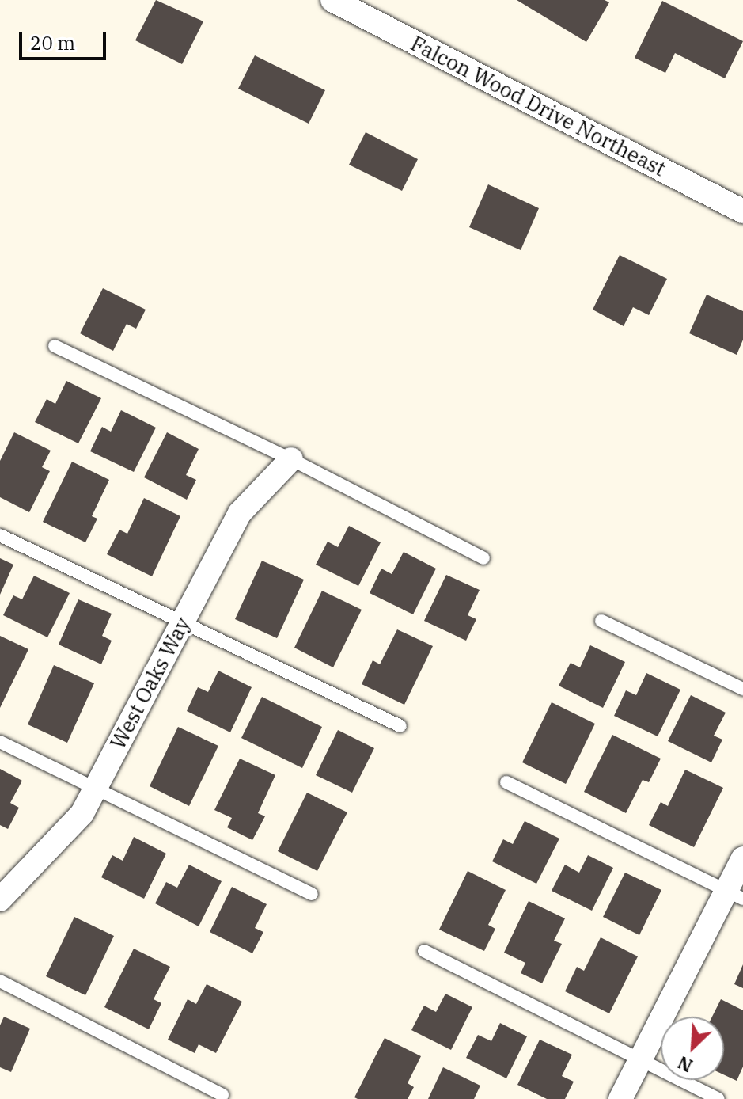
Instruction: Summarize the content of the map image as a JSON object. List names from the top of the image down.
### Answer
{
  "streets": {
    "street": ["Falcon Wood Drive Northeast", "West Oaks Way"]
  },
  "scale_bar": "20 m",
  "north": "bottom left"
}
